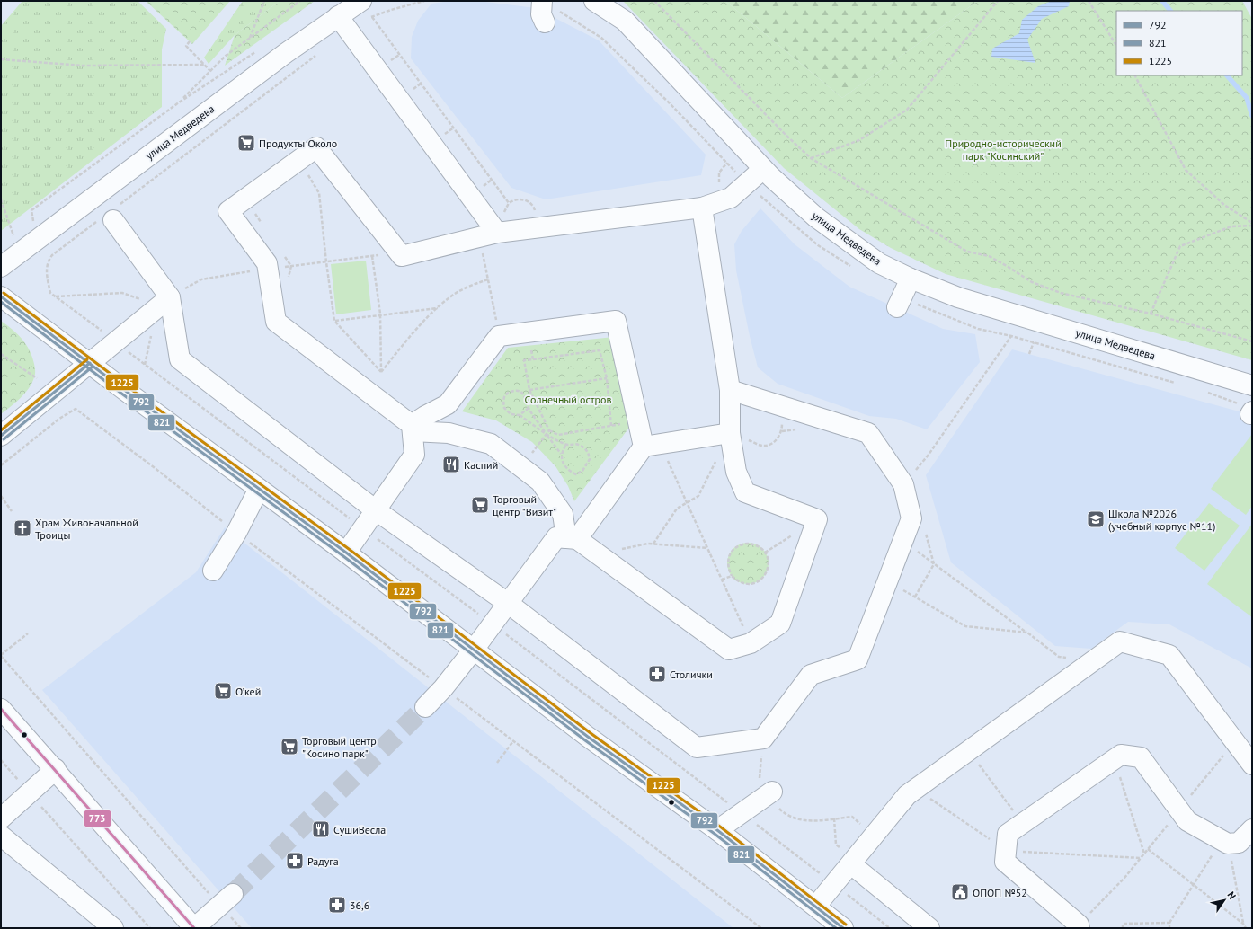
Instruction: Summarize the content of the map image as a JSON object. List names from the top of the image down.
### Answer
{
  "streets": {
    "street": ["улица Медведева"]
  },
  "parks": ["Природно-исторический парк \"Косинский\"", "Солнечный остров"],
  "places": {
    "supermarket": [
      "Продукты Около",
      "Торговый центр \"Визит\"",
      "О’кей",
      "Торговый центр \"Косино парк\""
    ],
    "restaurant": ["Каспий", "СушиВесла"],
    "school or university": ["Школа №2026 (учебный корпус №11)"],
    "church": ["Храм Живоначальной Троицы"],
    "pharmacy": ["Столички", "Радуга", "36,6"],
    "public building": ["ОПОП №52"]
  },
  "lines": [
    "transit line 1225",
    "transit line 792",
    "transit line 821",
    "transit line 773"
  ],
  "legend": ["792", "821", "1225"],
  "north": "top right"
}
